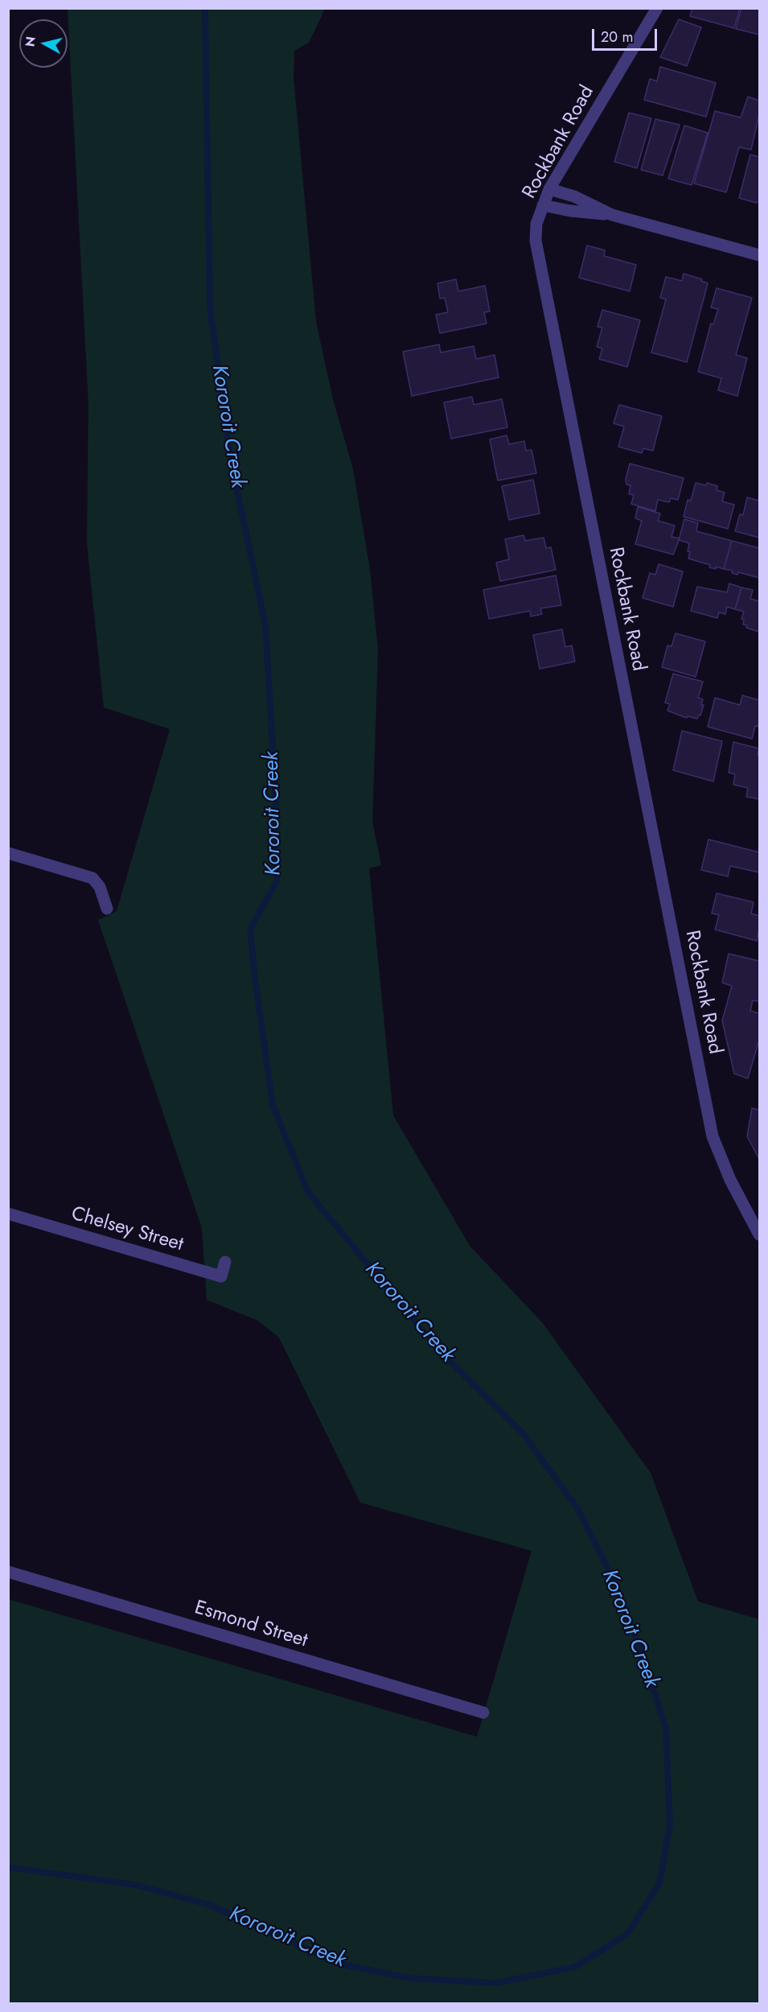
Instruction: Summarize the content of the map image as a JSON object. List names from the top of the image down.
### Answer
{
  "streets": {
    "street": ["Rockbank Road", "Chelsey Street", "Esmond Street"]
  },
  "water": ["Kororoit Creek"],
  "scale_bar": "20 m",
  "north": "left"
}
